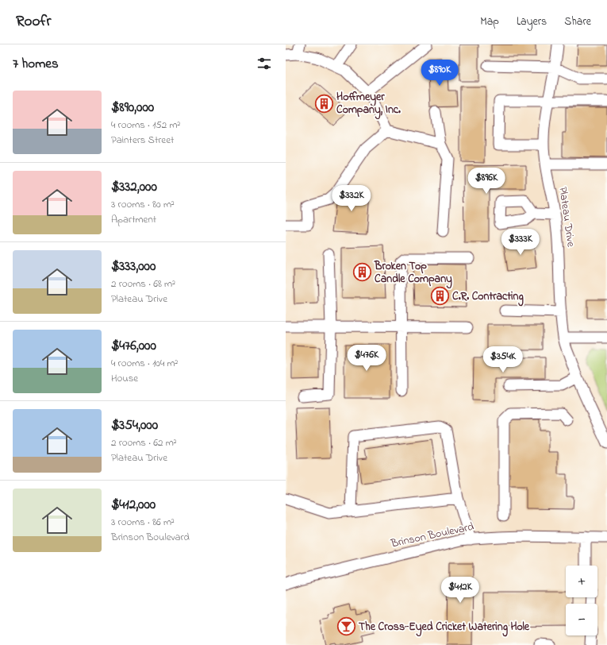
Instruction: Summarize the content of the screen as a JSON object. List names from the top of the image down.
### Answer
{
  "streets": {
    "street": ["Plateau Drive", "Brinson Boulevard"]
  },
  "places": {
    "building": ["Hoffmeyer Company, Inc.", "Broken Top Candle Company", "C.R. Contracting"],
    "bar": ["The Cross-Eyed Cricket Watering Hole"]
  },
  "page": {
    "header": "Roofr",
    "nav": ["Map", "Layers", "Share"],
    "heading": "7 homes",
    "price": [
      "$890K",
      "$896K",
      "$332K",
      "$333K",
      "$476K",
      "$354K",
      "$412K"
    ],
    "list": [
      {
        "name": "$890,000",
        "note": "4 rooms · 152 m² · Painters Street"
      },
      {
        "name": "$332,000",
        "note": "3 rooms · 80 m² · Apartment"
      },
      {
        "name": "$333,000",
        "note": "2 rooms · 68 m² · Plateau Drive"
      },
      {
        "name": "$476,000",
        "note": "4 rooms · 104 m² · House"
      },
      {
        "name": "$354,000",
        "note": "2 rooms · 62 m² · Plateau Drive"
      },
      {
        "name": "$412,000",
        "note": "3 rooms · 86 m² · Brinson Boulevard"
      }
    ],
    "map_buttons": ["+", "−"]
  }
}
